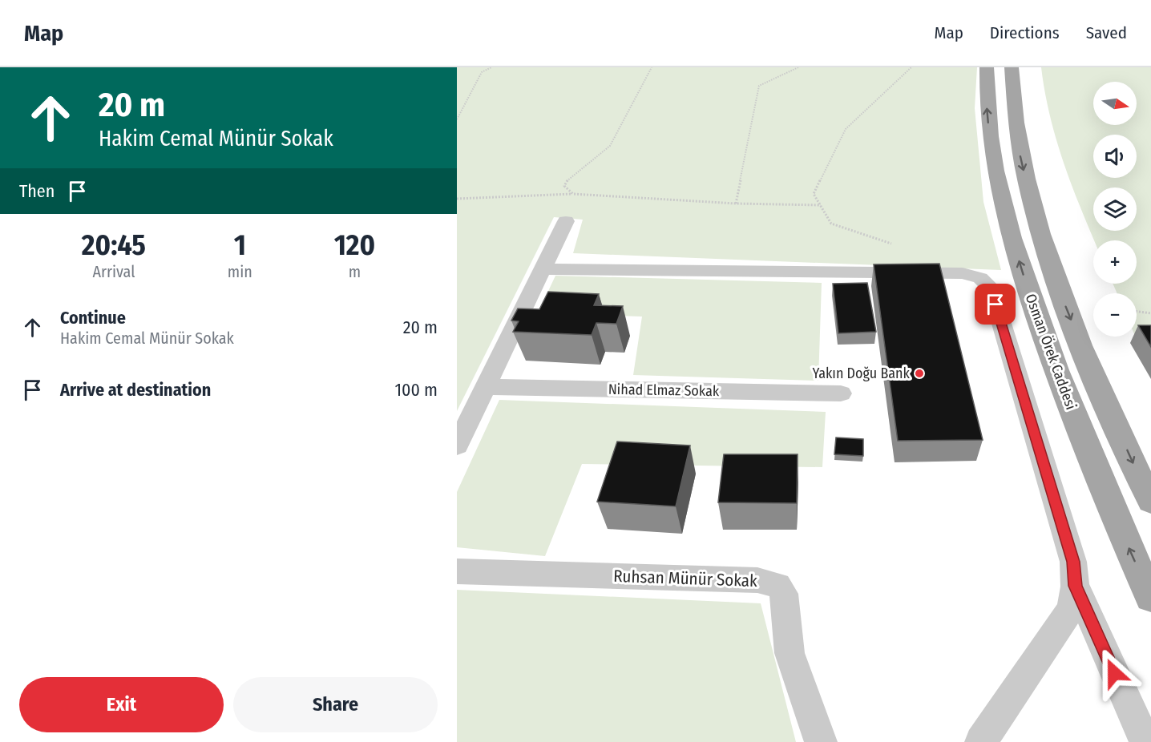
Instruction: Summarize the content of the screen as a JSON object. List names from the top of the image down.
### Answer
{
  "streets": {
    "main road": ["Osman Örek Caddesi"],
    "street": ["Nihad Elmaz Sokak", "Ruhsan Münür Sokak"]
  },
  "places": ["Yakın Doğu Bank"],
  "north": "right",
  "page": {
    "header": "Map",
    "nav": ["Map", "Directions", "Saved"],
    "turn": ["20 m", "Hakim Cemal Münür Sokak"],
    "map_buttons": ["+", "−"],
    "then": "Then",
    "eta": [
      "20:45",
      "Arrival",
      "1",
      "min",
      "120",
      "m"
    ],
    "list": [
      {
        "name": "Continue",
        "note": "Hakim Cemal Münür Sokak",
        "value": "20 m"
      },
      {
        "name": "Arrive at destination",
        "value": "100 m"
      }
    ],
    "buttons": ["Exit", "Share"]
  }
}
